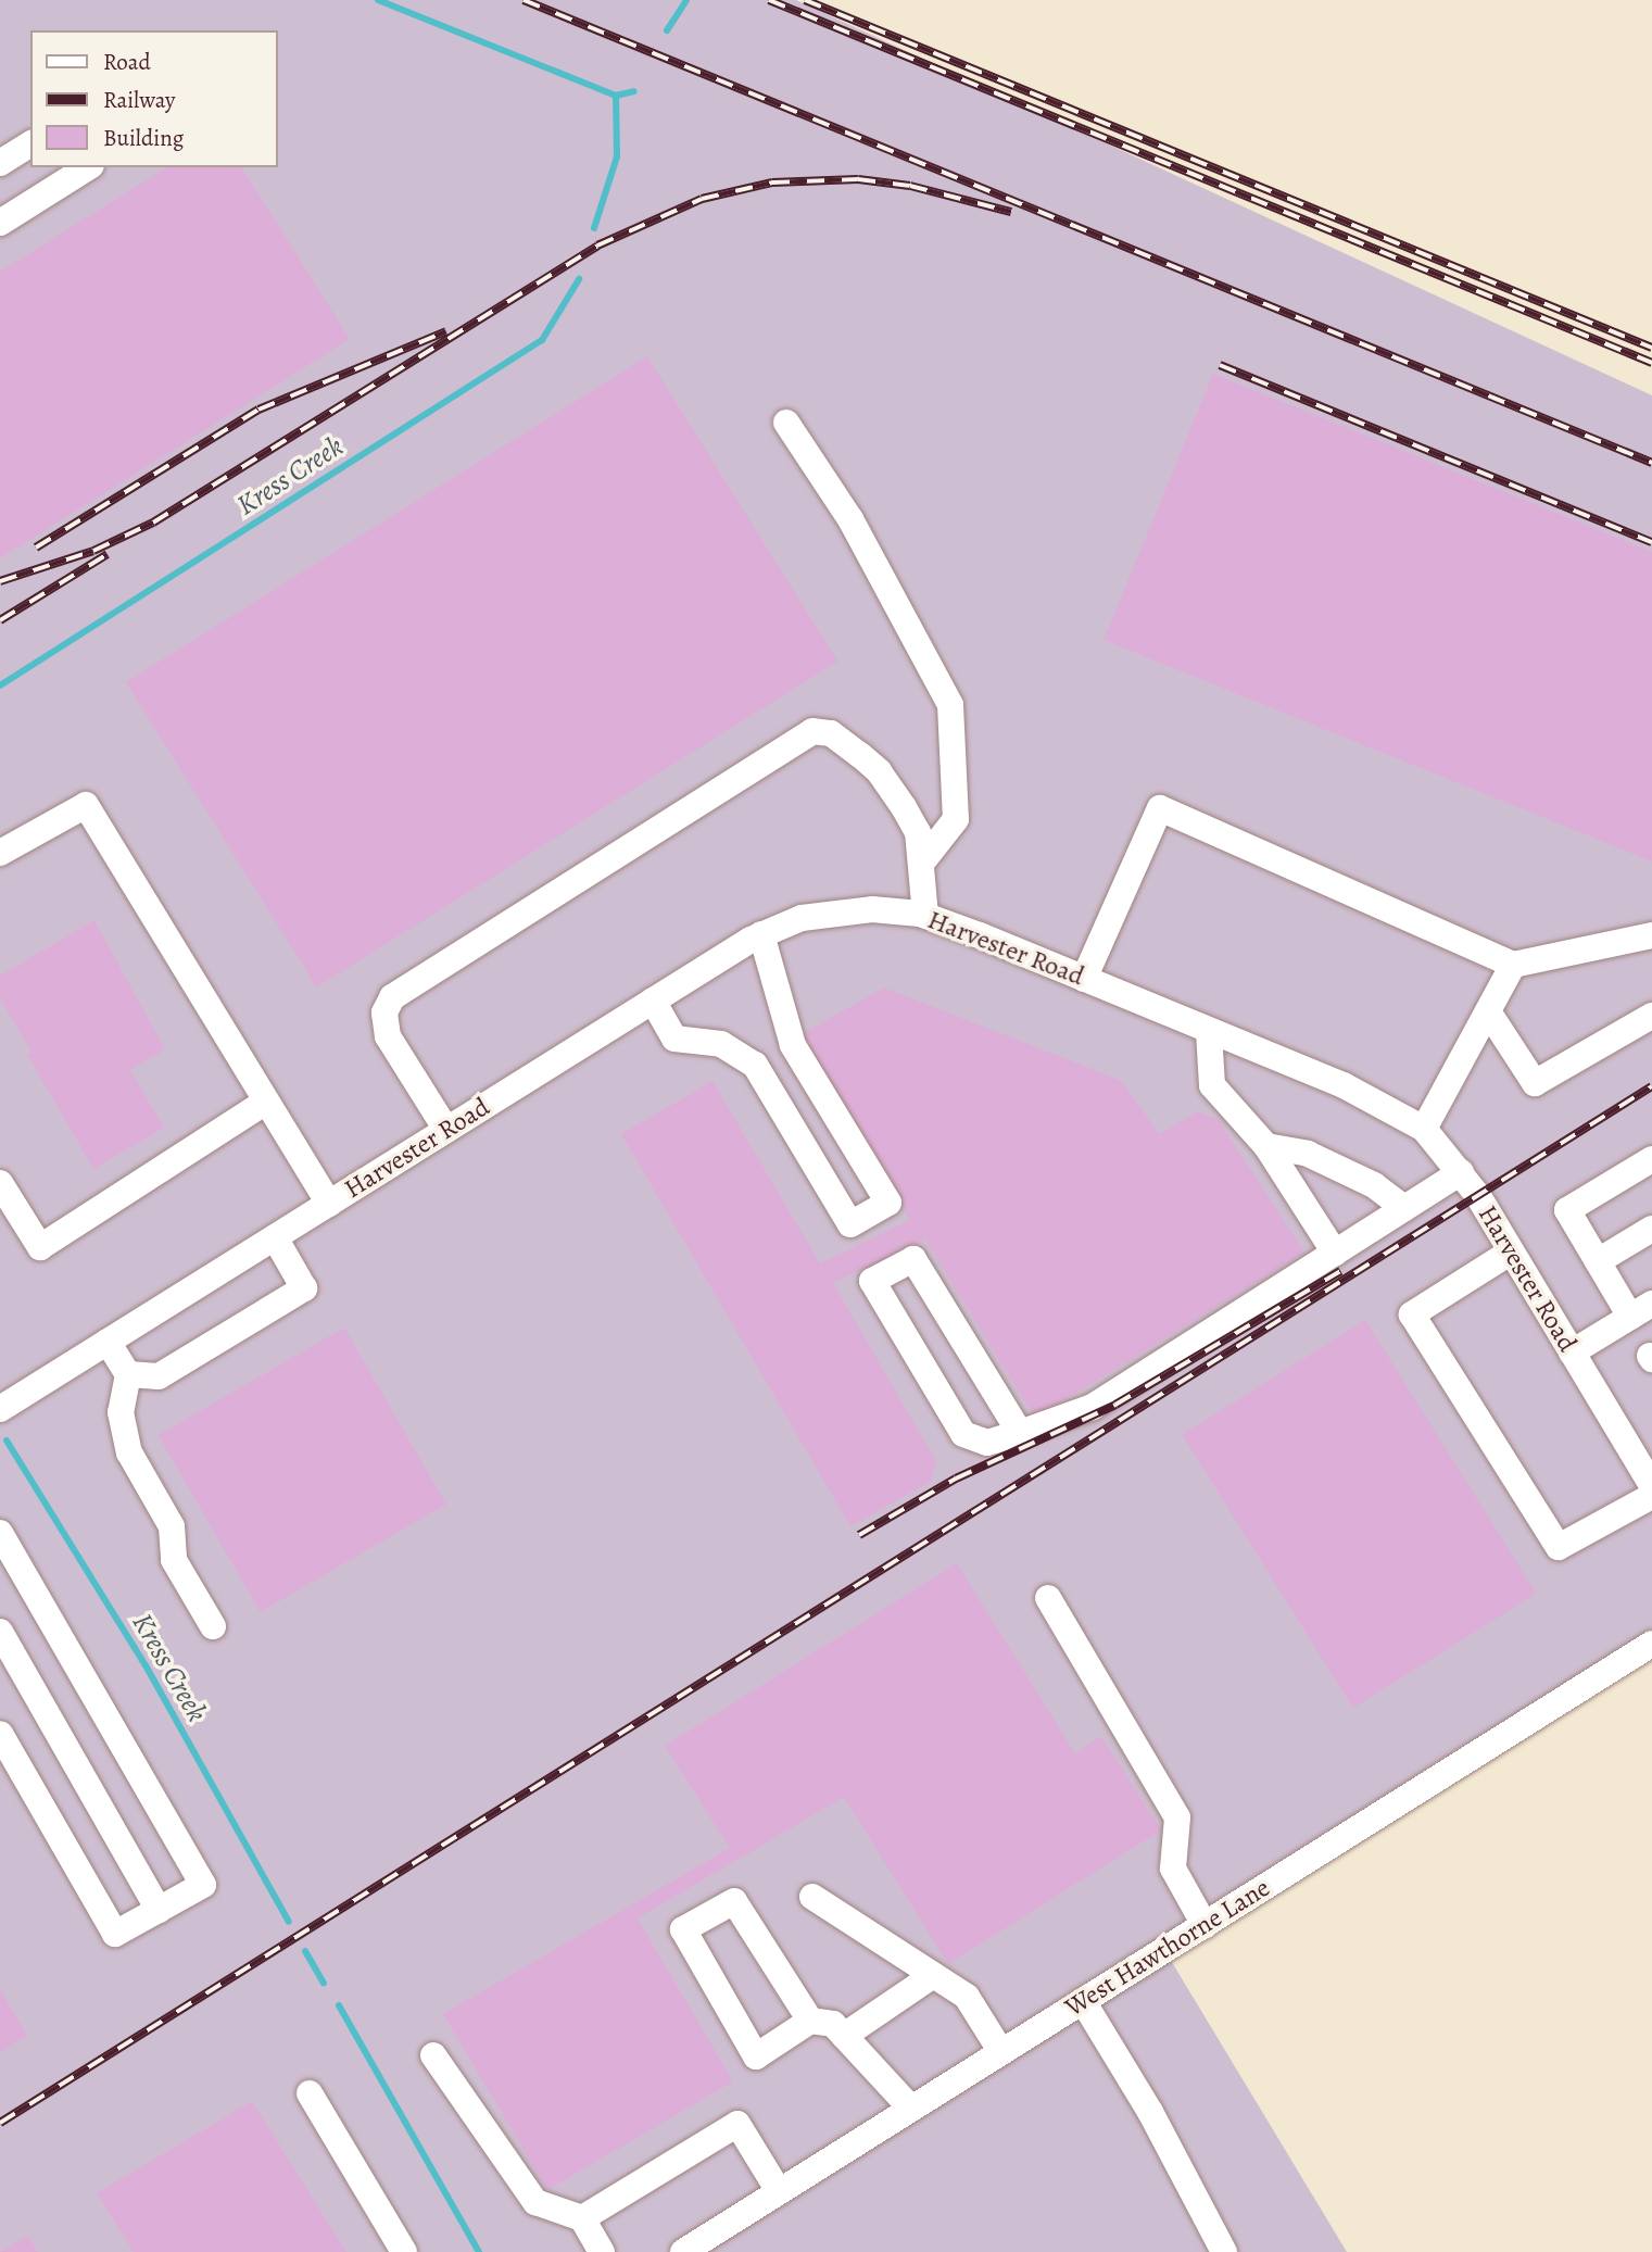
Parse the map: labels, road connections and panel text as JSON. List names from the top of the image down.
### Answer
{
  "streets": {
    "street": ["Harvester Road", "West Hawthorne Lane"]
  },
  "water": ["Kress Creek"],
  "legend": ["Road", "Railway", "Building"]
}
